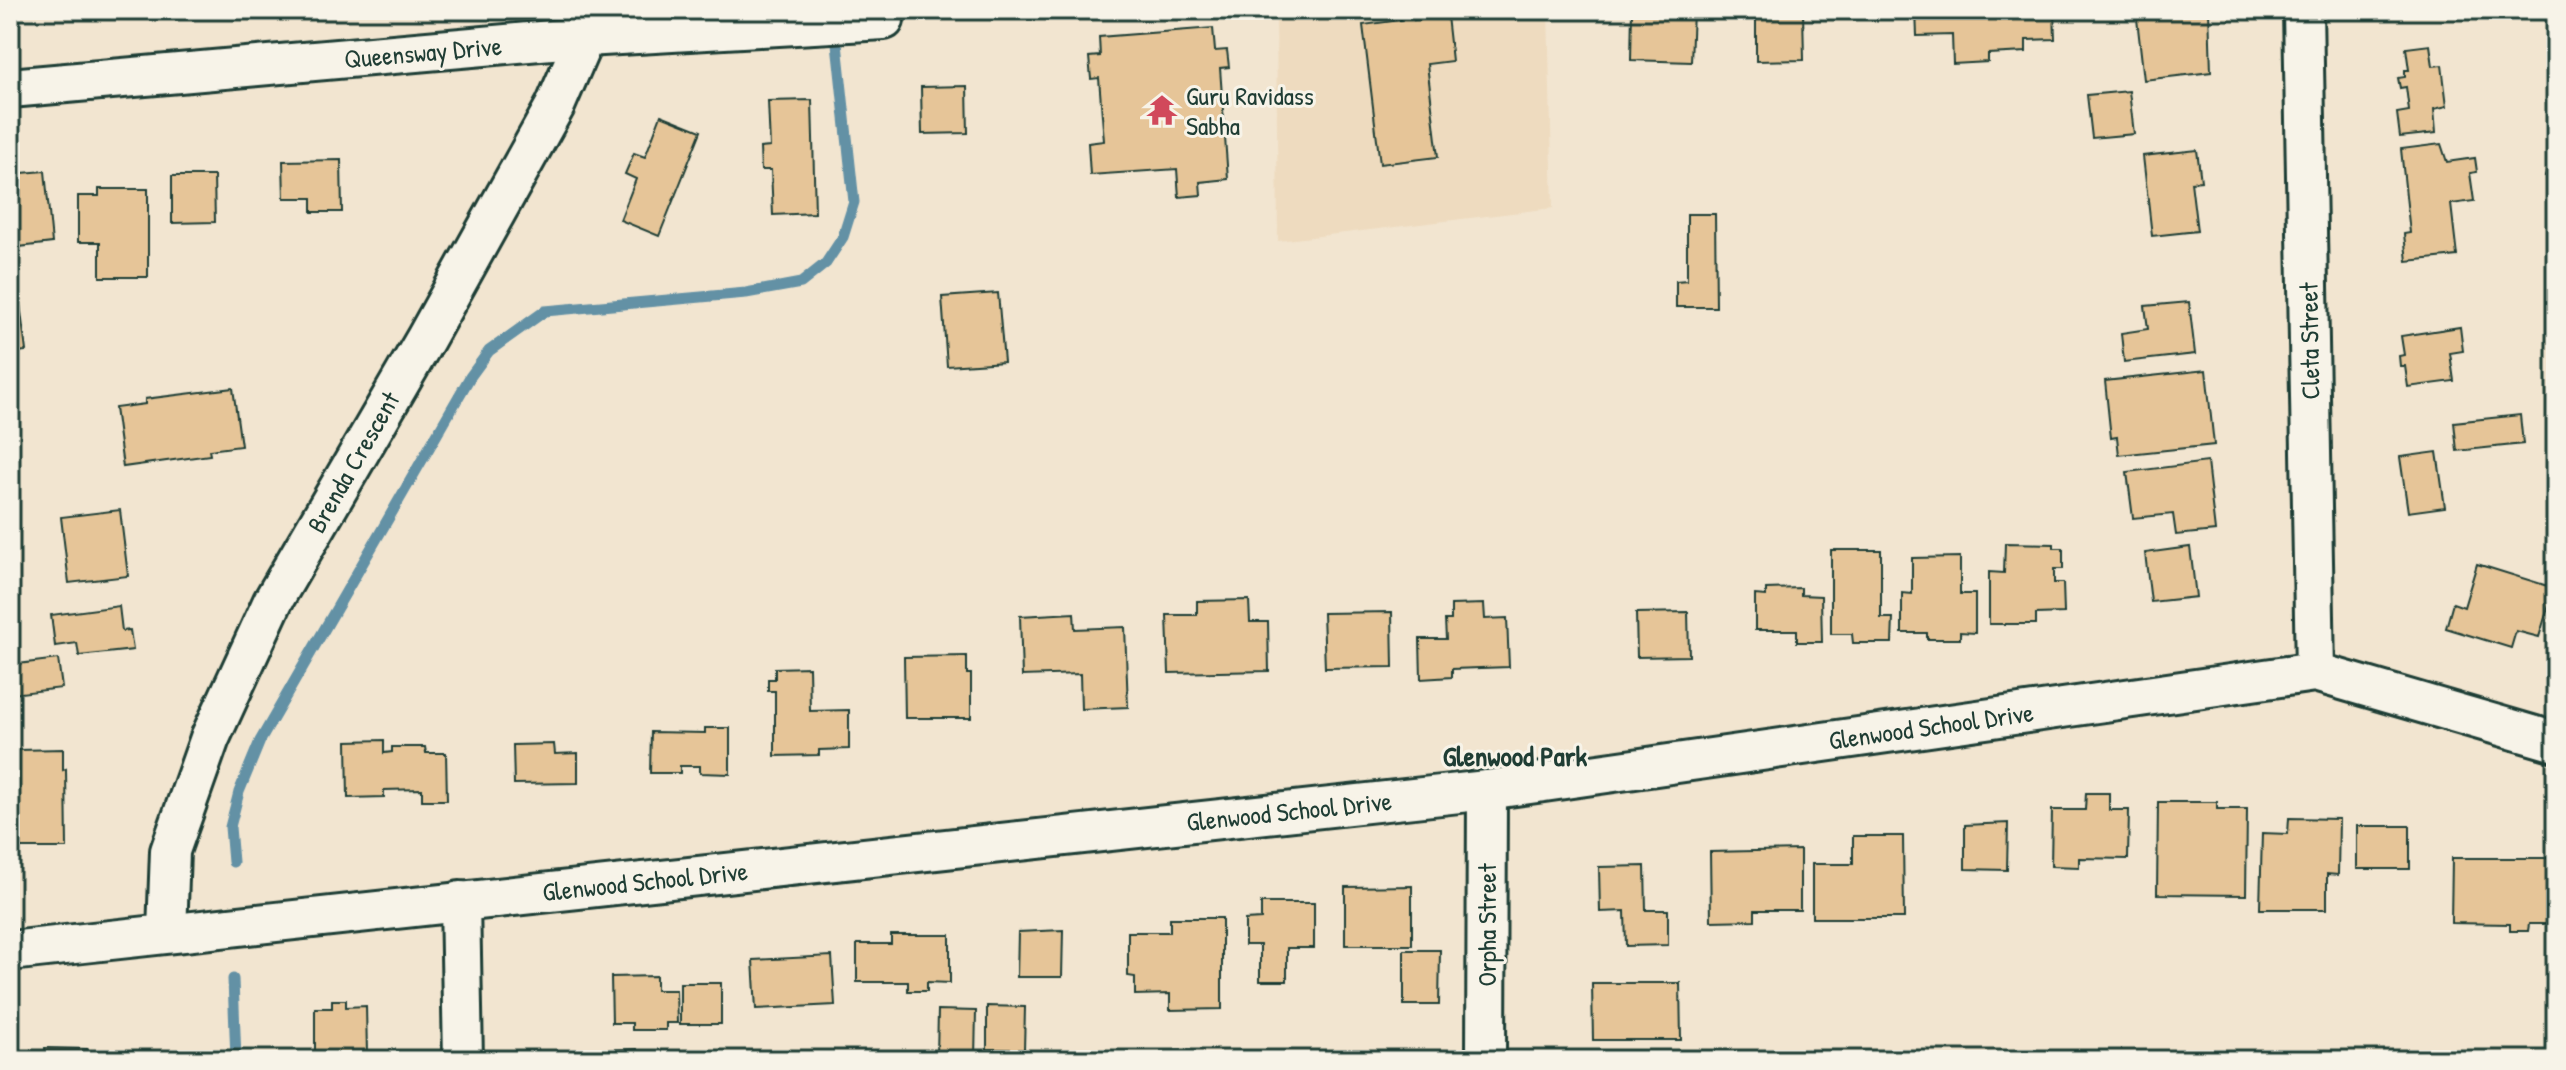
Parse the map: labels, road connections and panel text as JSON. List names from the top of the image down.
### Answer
{
  "streets": {
    "street": [
      "Queensway Drive",
      "Cleta Street",
      "Brenda Crescent",
      "Glenwood School Drive",
      "Orpha Street"
    ]
  },
  "crossings": [
    ["Queensway Drive", "Brenda Crescent"],
    ["Cleta Street", "Glenwood School Drive"],
    ["Brenda Crescent", "Glenwood School Drive"],
    ["Glenwood School Drive", "Orpha Street"]
  ],
  "districts": ["Glenwood Park"],
  "places": {
    "temple": ["Guru Ravidass Sabha"]
  }
}
